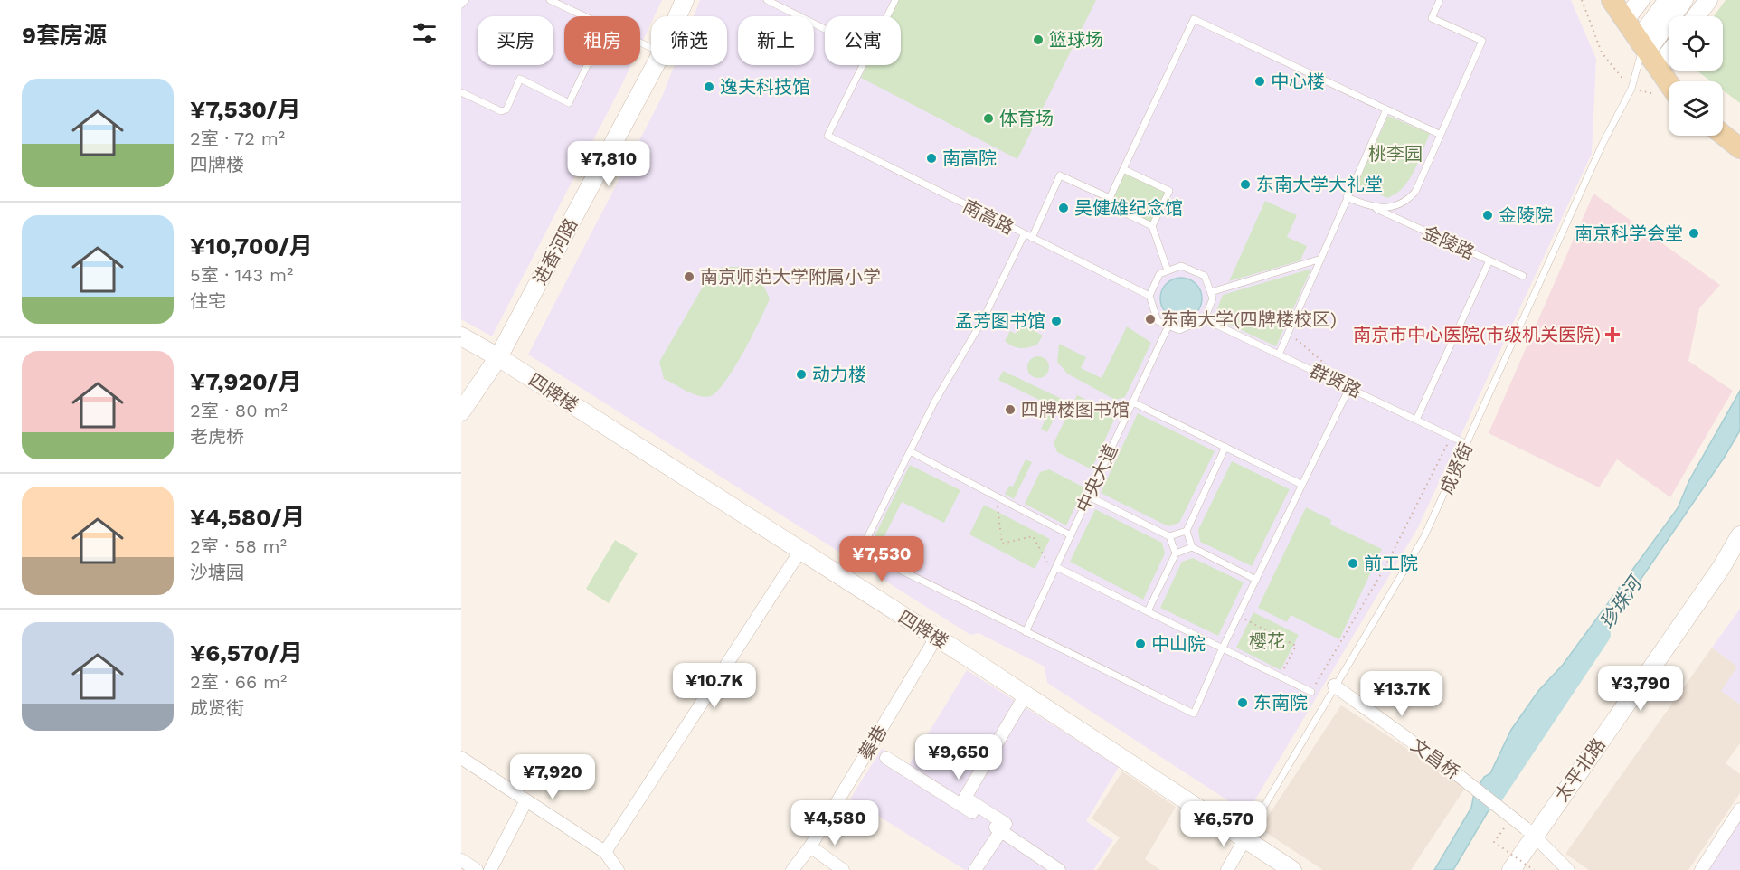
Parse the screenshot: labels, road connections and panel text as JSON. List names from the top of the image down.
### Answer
{
  "streets": {
    "street": [
      "进香河路",
      "四牌楼",
      "成贤街",
      "蓁巷",
      "文昌桥",
      "太平北路"
    ],
    "lane": [
      "南高路",
      "金陵路",
      "群贤路",
      "中央大道"
    ]
  },
  "crossings": [
    ["南高路", "群贤路"],
    ["南高路", "中央大道"],
    ["进香河路", "四牌楼"],
    ["群贤路", "成贤街"],
    ["群贤路", "中央大道"],
    ["四牌楼", "成贤街"],
    ["四牌楼", "蓁巷"],
    ["成贤街", "文昌桥"],
    ["文昌桥", "太平北路"]
  ],
  "water": ["珍珠河"],
  "parks": ["桃李园", "樱花"],
  "places": {
    "other": [
      "篮球场",
      "中心楼",
      "逸夫科技馆",
      "体育场",
      "南高院",
      "东南大学大礼堂",
      "吴健雄纪念馆",
      "金陵院",
      "南京科学会堂",
      "南京师范大学附属小学",
      "东南大学(四牌楼校区)",
      "孟芳图书馆",
      "动力楼",
      "四牌楼图书馆",
      "前工院",
      "中山院",
      "东南院"
    ],
    "health": ["南京市中心医院(市级机关医院)"]
  },
  "page": {
    "heading": "9套房源",
    "chip": [
      "买房",
      "租房",
      "筛选",
      "新上",
      "公寓"
    ],
    "list": [
      {
        "name": "¥7,530/月",
        "note": "2室 · 72 m² · 四牌楼"
      },
      {
        "name": "¥10,700/月",
        "note": "5室 · 143 m² · 住宅"
      },
      {
        "name": "¥7,920/月",
        "note": "2室 · 80 m² · 老虎桥"
      },
      {
        "name": "¥4,580/月",
        "note": "2室 · 58 m² · 沙塘园"
      },
      {
        "name": "¥6,570/月",
        "note": "2室 · 66 m² · 成贤街"
      }
    ],
    "price": [
      "¥7,810",
      "¥7,530",
      "¥10.7K",
      "¥3,790",
      "¥13.7K",
      "¥9,650",
      "¥7,920",
      "¥4,580",
      "¥6,570"
    ]
  }
}
